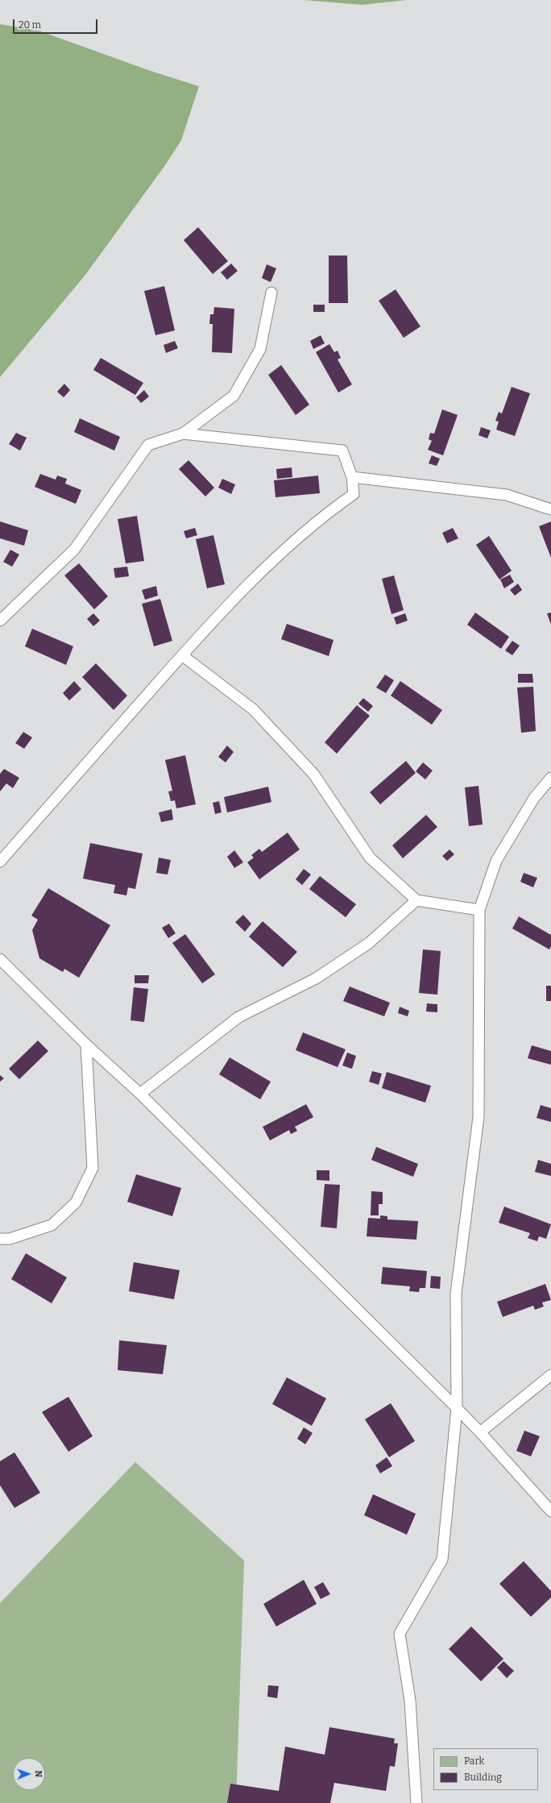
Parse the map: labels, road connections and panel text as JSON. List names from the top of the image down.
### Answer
{
  "legend": ["Park", "Building"],
  "scale_bar": "20 m",
  "north": "right"
}
